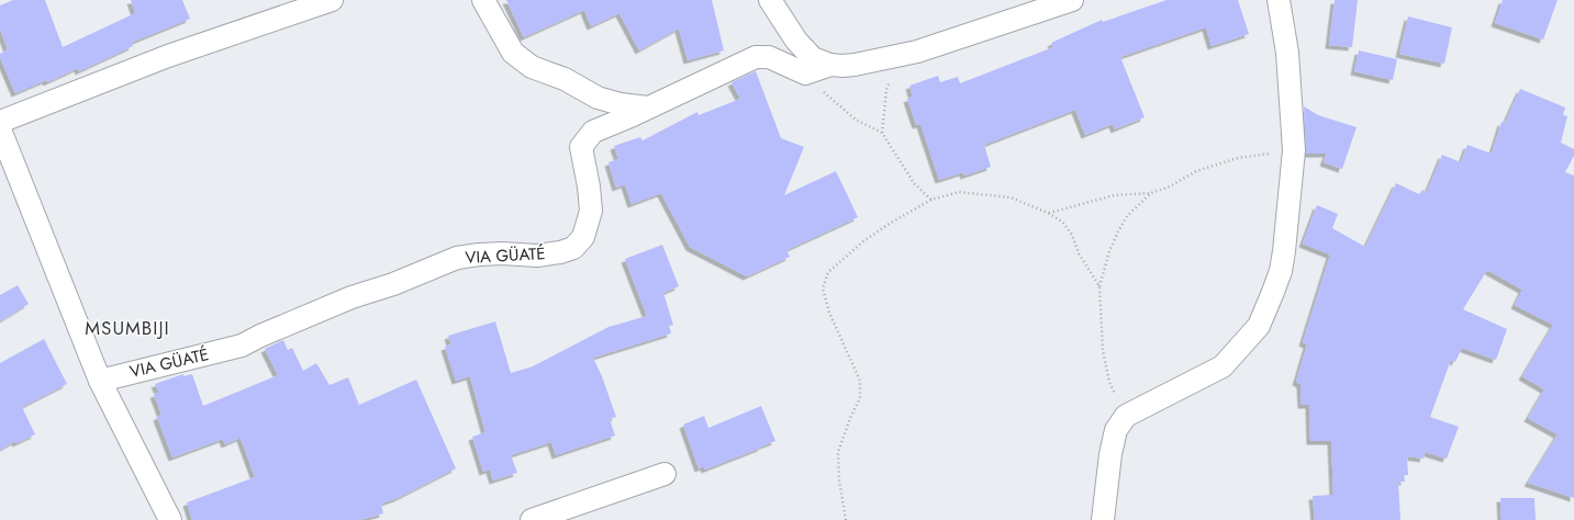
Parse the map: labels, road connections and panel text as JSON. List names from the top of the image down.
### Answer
{
  "streets": {
    "street": ["VIA GÜATÉ"]
  },
  "districts": ["MSUMBIJI"]
}
